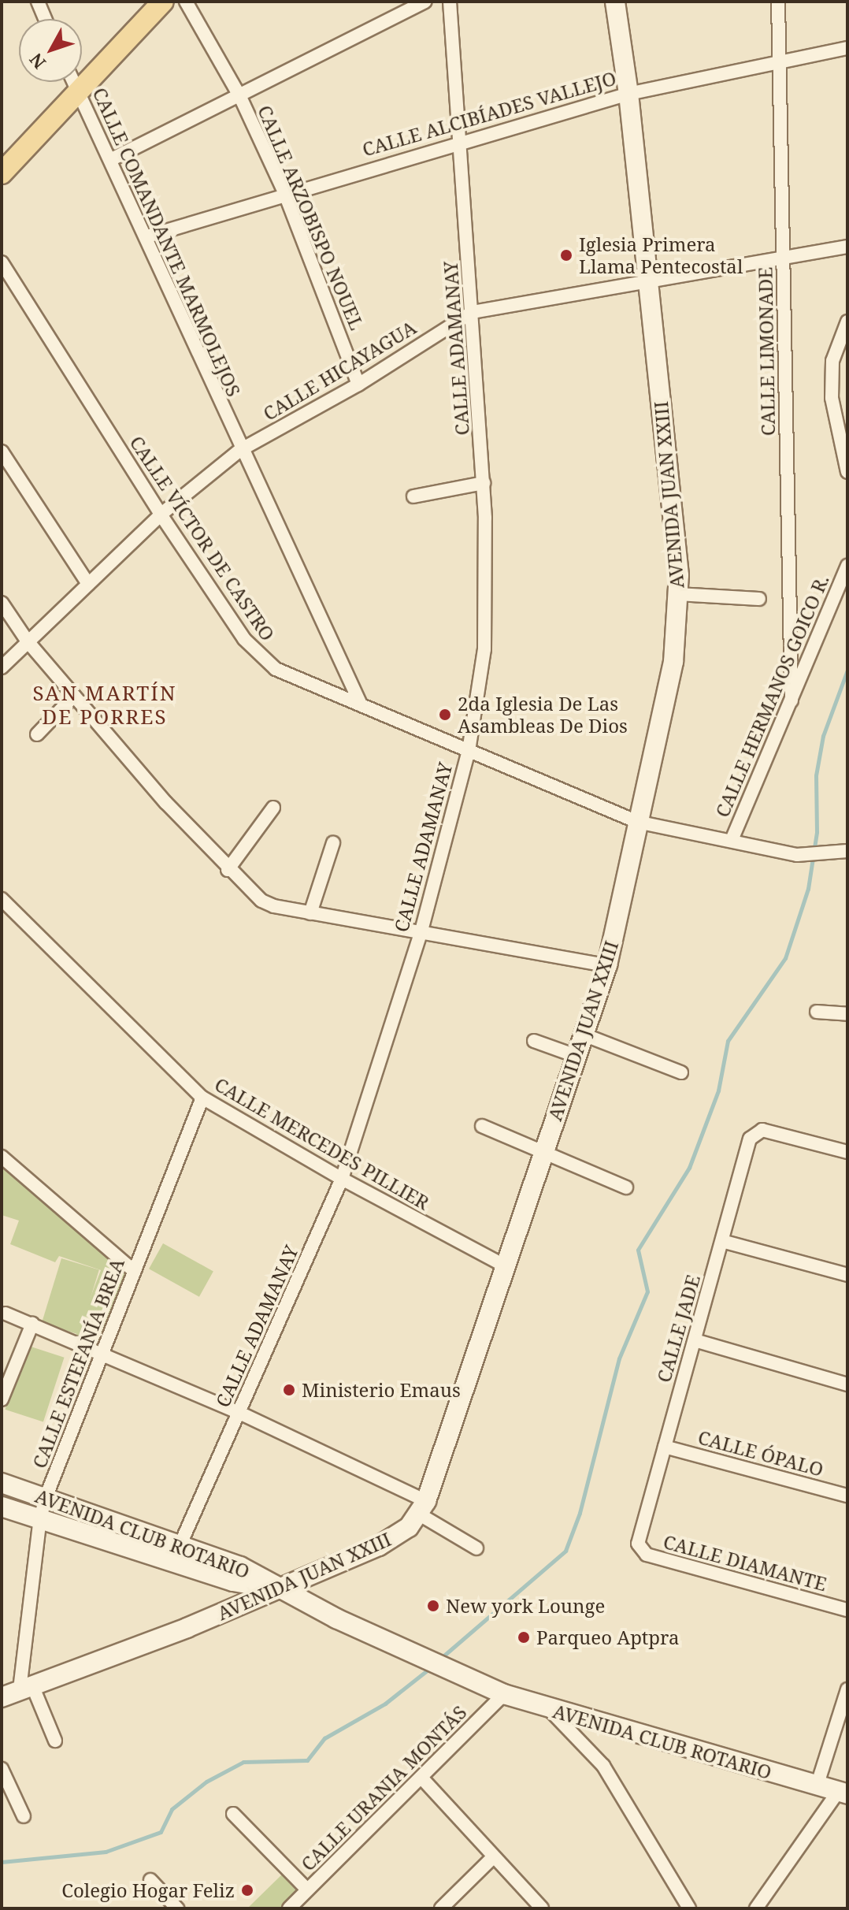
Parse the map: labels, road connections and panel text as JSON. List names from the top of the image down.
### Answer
{
  "streets": {
    "main road": ["AVENIDA JUAN XXIII", "AVENIDA CLUB ROTARIO"],
    "street": [
      "CALLE ALCIBÍADES VALLEJO",
      "CALLE ARZOBISPO NOUEL",
      "CALLE COMANDANTE MARMOLEJOS",
      "CALLE ADAMANAY",
      "CALLE LIMONADE",
      "CALLE HICAYAGUA",
      "CALLE VÍCTOR DE CASTRO",
      "CALLE HERMANOS GOICO R.",
      "CALLE MERCEDES PILLIER",
      "CALLE JADE",
      "CALLE ESTEFANÍA BREA",
      "CALLE ÓPALO",
      "CALLE DIAMANTE",
      "CALLE URANIA MONTÁS"
    ]
  },
  "crossings": [
    ["CALLE ALCIBÍADES VALLEJO", "CALLE ARZOBISPO NOUEL"],
    ["CALLE ALCIBÍADES VALLEJO", "CALLE COMANDANTE MARMOLEJOS"],
    ["CALLE ALCIBÍADES VALLEJO", "CALLE ADAMANAY"],
    ["CALLE ALCIBÍADES VALLEJO", "CALLE LIMONADE"],
    ["CALLE ALCIBÍADES VALLEJO", "AVENIDA JUAN XXIII"],
    ["CALLE ARZOBISPO NOUEL", "CALLE HICAYAGUA"],
    ["CALLE COMANDANTE MARMOLEJOS", "CALLE HICAYAGUA"],
    ["CALLE COMANDANTE MARMOLEJOS", "CALLE VÍCTOR DE CASTRO"],
    ["CALLE ADAMANAY", "CALLE HICAYAGUA"],
    ["CALLE ADAMANAY", "CALLE VÍCTOR DE CASTRO"],
    ["CALLE ADAMANAY", "CALLE MERCEDES PILLIER"],
    ["CALLE ADAMANAY", "AVENIDA CLUB ROTARIO"],
    ["CALLE LIMONADE", "CALLE HICAYAGUA"],
    ["CALLE LIMONADE", "CALLE HERMANOS GOICO R."],
    ["CALLE HICAYAGUA", "AVENIDA JUAN XXIII"],
    ["CALLE HICAYAGUA", "CALLE VÍCTOR DE CASTRO"],
    ["AVENIDA JUAN XXIII", "CALLE VÍCTOR DE CASTRO"],
    ["AVENIDA JUAN XXIII", "CALLE MERCEDES PILLIER"],
    ["AVENIDA JUAN XXIII", "CALLE ESTEFANÍA BREA"],
    ["AVENIDA JUAN XXIII", "AVENIDA CLUB ROTARIO"],
    ["CALLE VÍCTOR DE CASTRO", "CALLE HERMANOS GOICO R."],
    ["CALLE MERCEDES PILLIER", "CALLE ESTEFANÍA BREA"],
    ["CALLE JADE", "CALLE ÓPALO"],
    ["CALLE JADE", "CALLE DIAMANTE"],
    ["CALLE ESTEFANÍA BREA", "AVENIDA CLUB ROTARIO"],
    ["AVENIDA CLUB ROTARIO", "CALLE URANIA MONTÁS"]
  ],
  "districts": ["SAN MARTÍN DE PORRES"],
  "places": [
    "Iglesia Primera Llama Pentecostal",
    "2da Iglesia De Las Asambleas De Dios",
    "Ministerio Emaus",
    "New york Lounge",
    "Parqueo Aptpra",
    "Colegio Hogar Feliz"
  ],
  "north": "bottom left"
}
